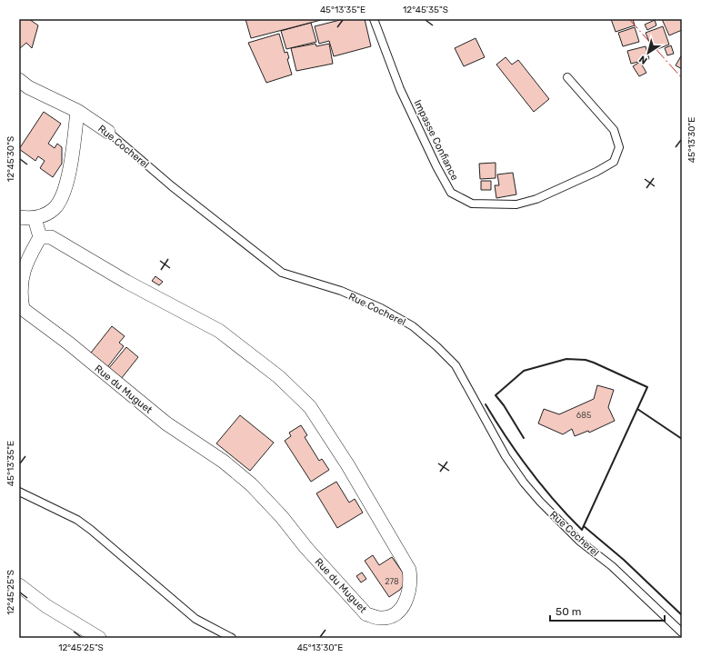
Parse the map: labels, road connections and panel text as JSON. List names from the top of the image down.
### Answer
{
  "streets": {
    "street": ["Rue Cocherel", "Rue du Muguet"],
    "lane": ["Impasse Confiance"]
  },
  "house_numbers": ["685", "278"],
  "scale_bar": "50 m",
  "north": "bottom left",
  "coordinates": [
    "45°13'35\"E",
    "12°45'35\"S",
    "45°13'30\"E",
    "12°45'30\"S",
    "12°45'25\"S"
  ]
}
